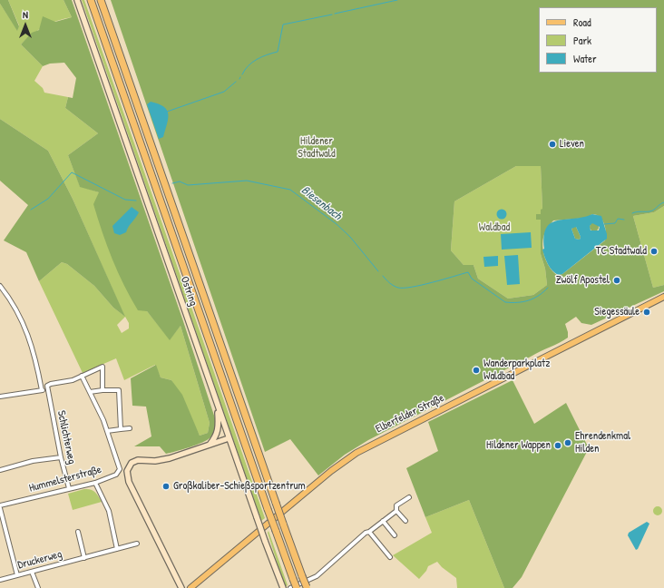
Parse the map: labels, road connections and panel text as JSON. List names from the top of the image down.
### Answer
{
  "streets": {
    "main road": ["Ostring", "Elberfelder Straße"],
    "street": ["Schlichterweg", "Hummelsterstraße", "Druckerweg"]
  },
  "crossings": [
    ["Schlichterweg", "Hummelsterstraße"]
  ],
  "water": ["Biesenbach"],
  "parks": ["Hildener Stadtwald", "Waldbad"],
  "places": [
    "Lieven",
    "TC Stadtwald",
    "Zwölf Apostel",
    "Siegessäule",
    "Wanderparkplatz Waldbad",
    "Ehrendenkmal Hilden",
    "Hildener Wappen",
    "Großkaliber-Schießsportzentrum"
  ],
  "legend": ["Road", "Park", "Water"],
  "north": "top"
}
